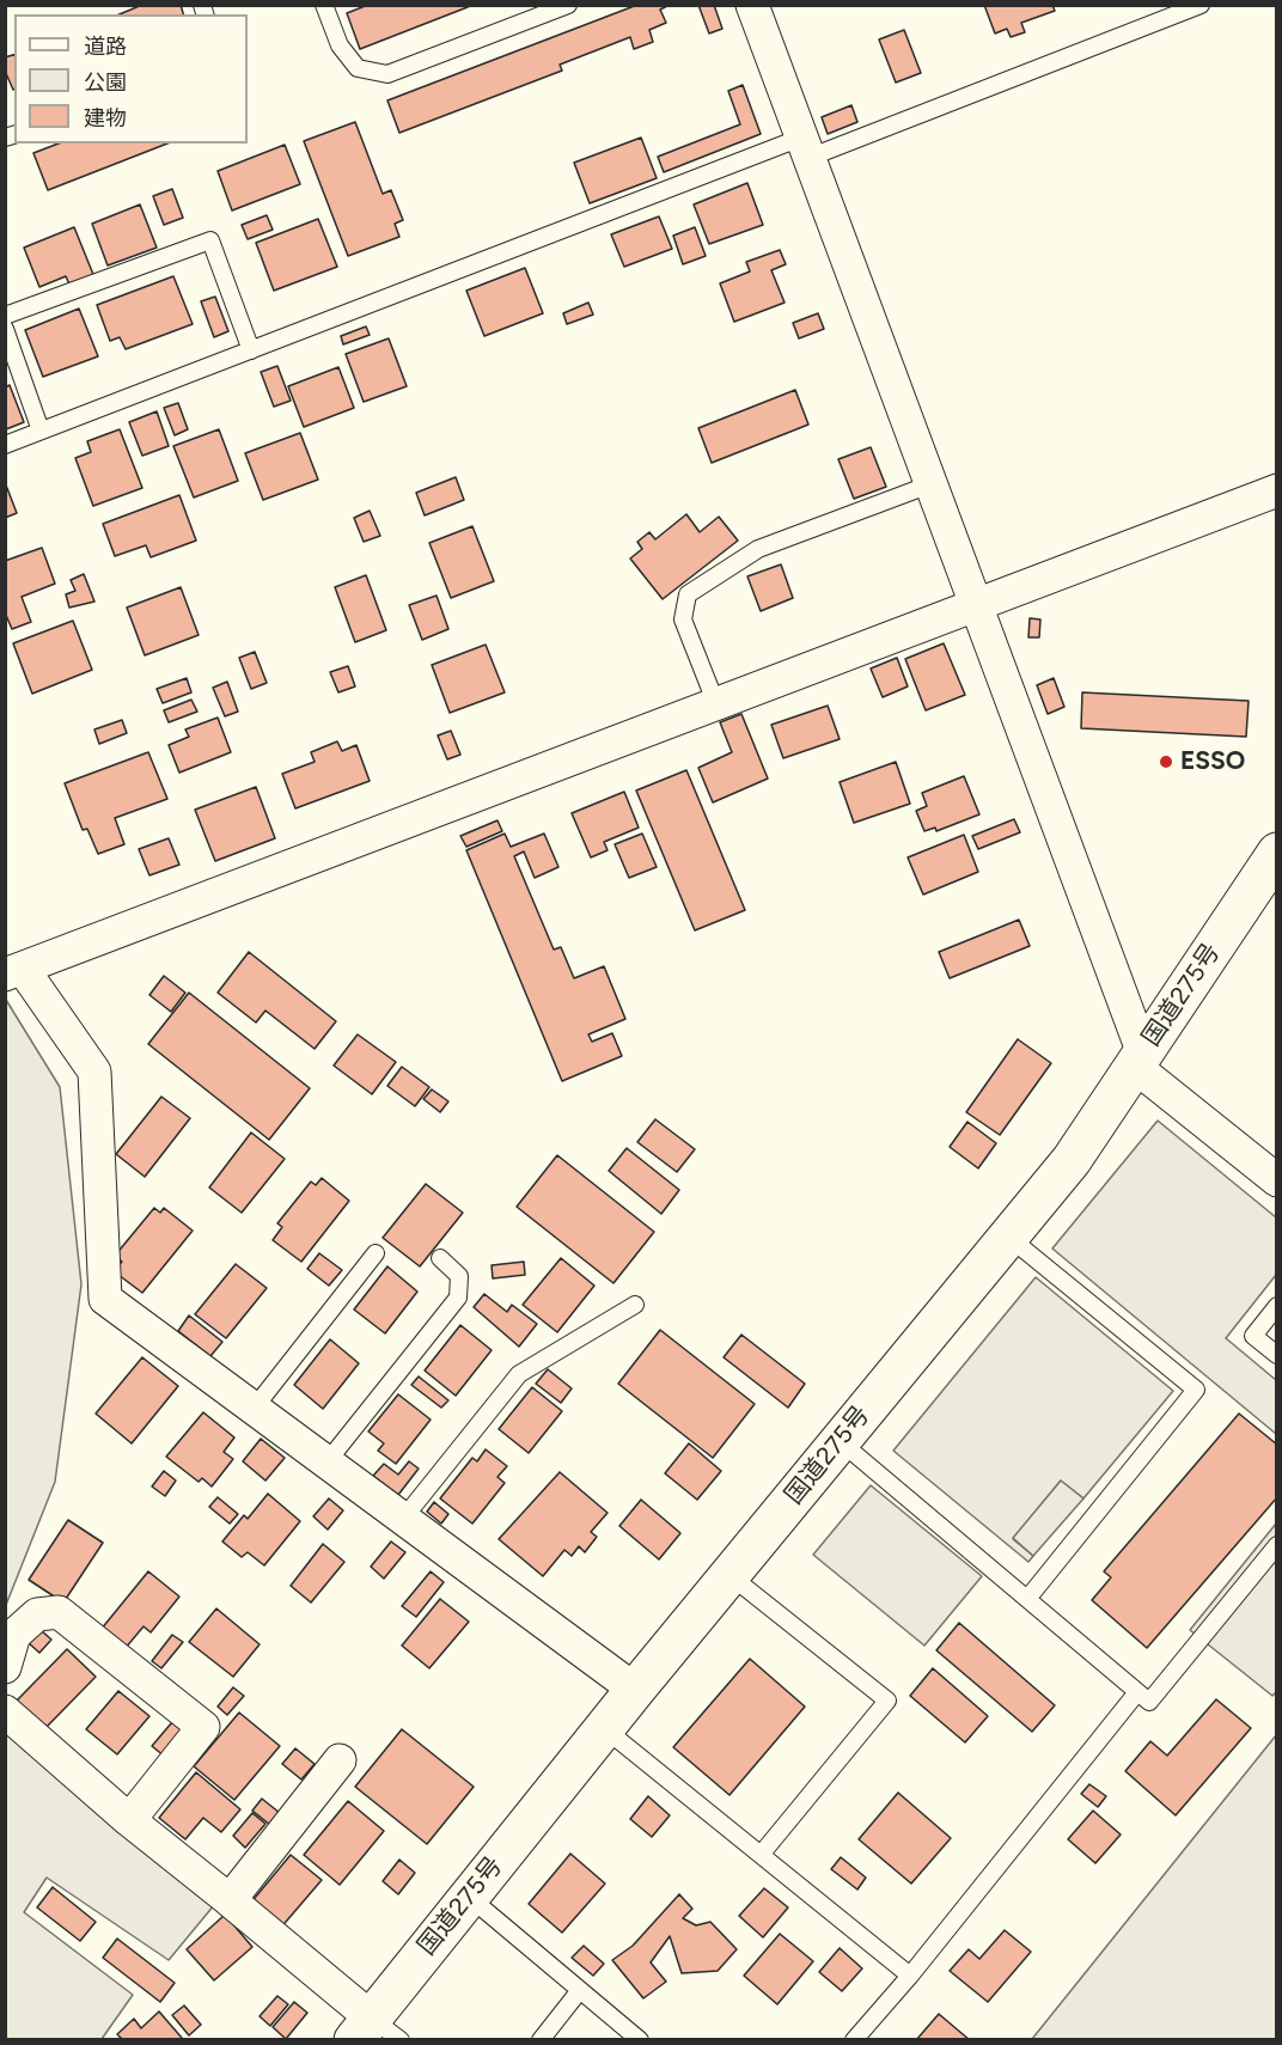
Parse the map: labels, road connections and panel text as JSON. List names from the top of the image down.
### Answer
{
  "streets": {
    "highway": ["国道275号"]
  },
  "places": ["ESSO"],
  "legend": ["道路", "公園", "建物"]
}
